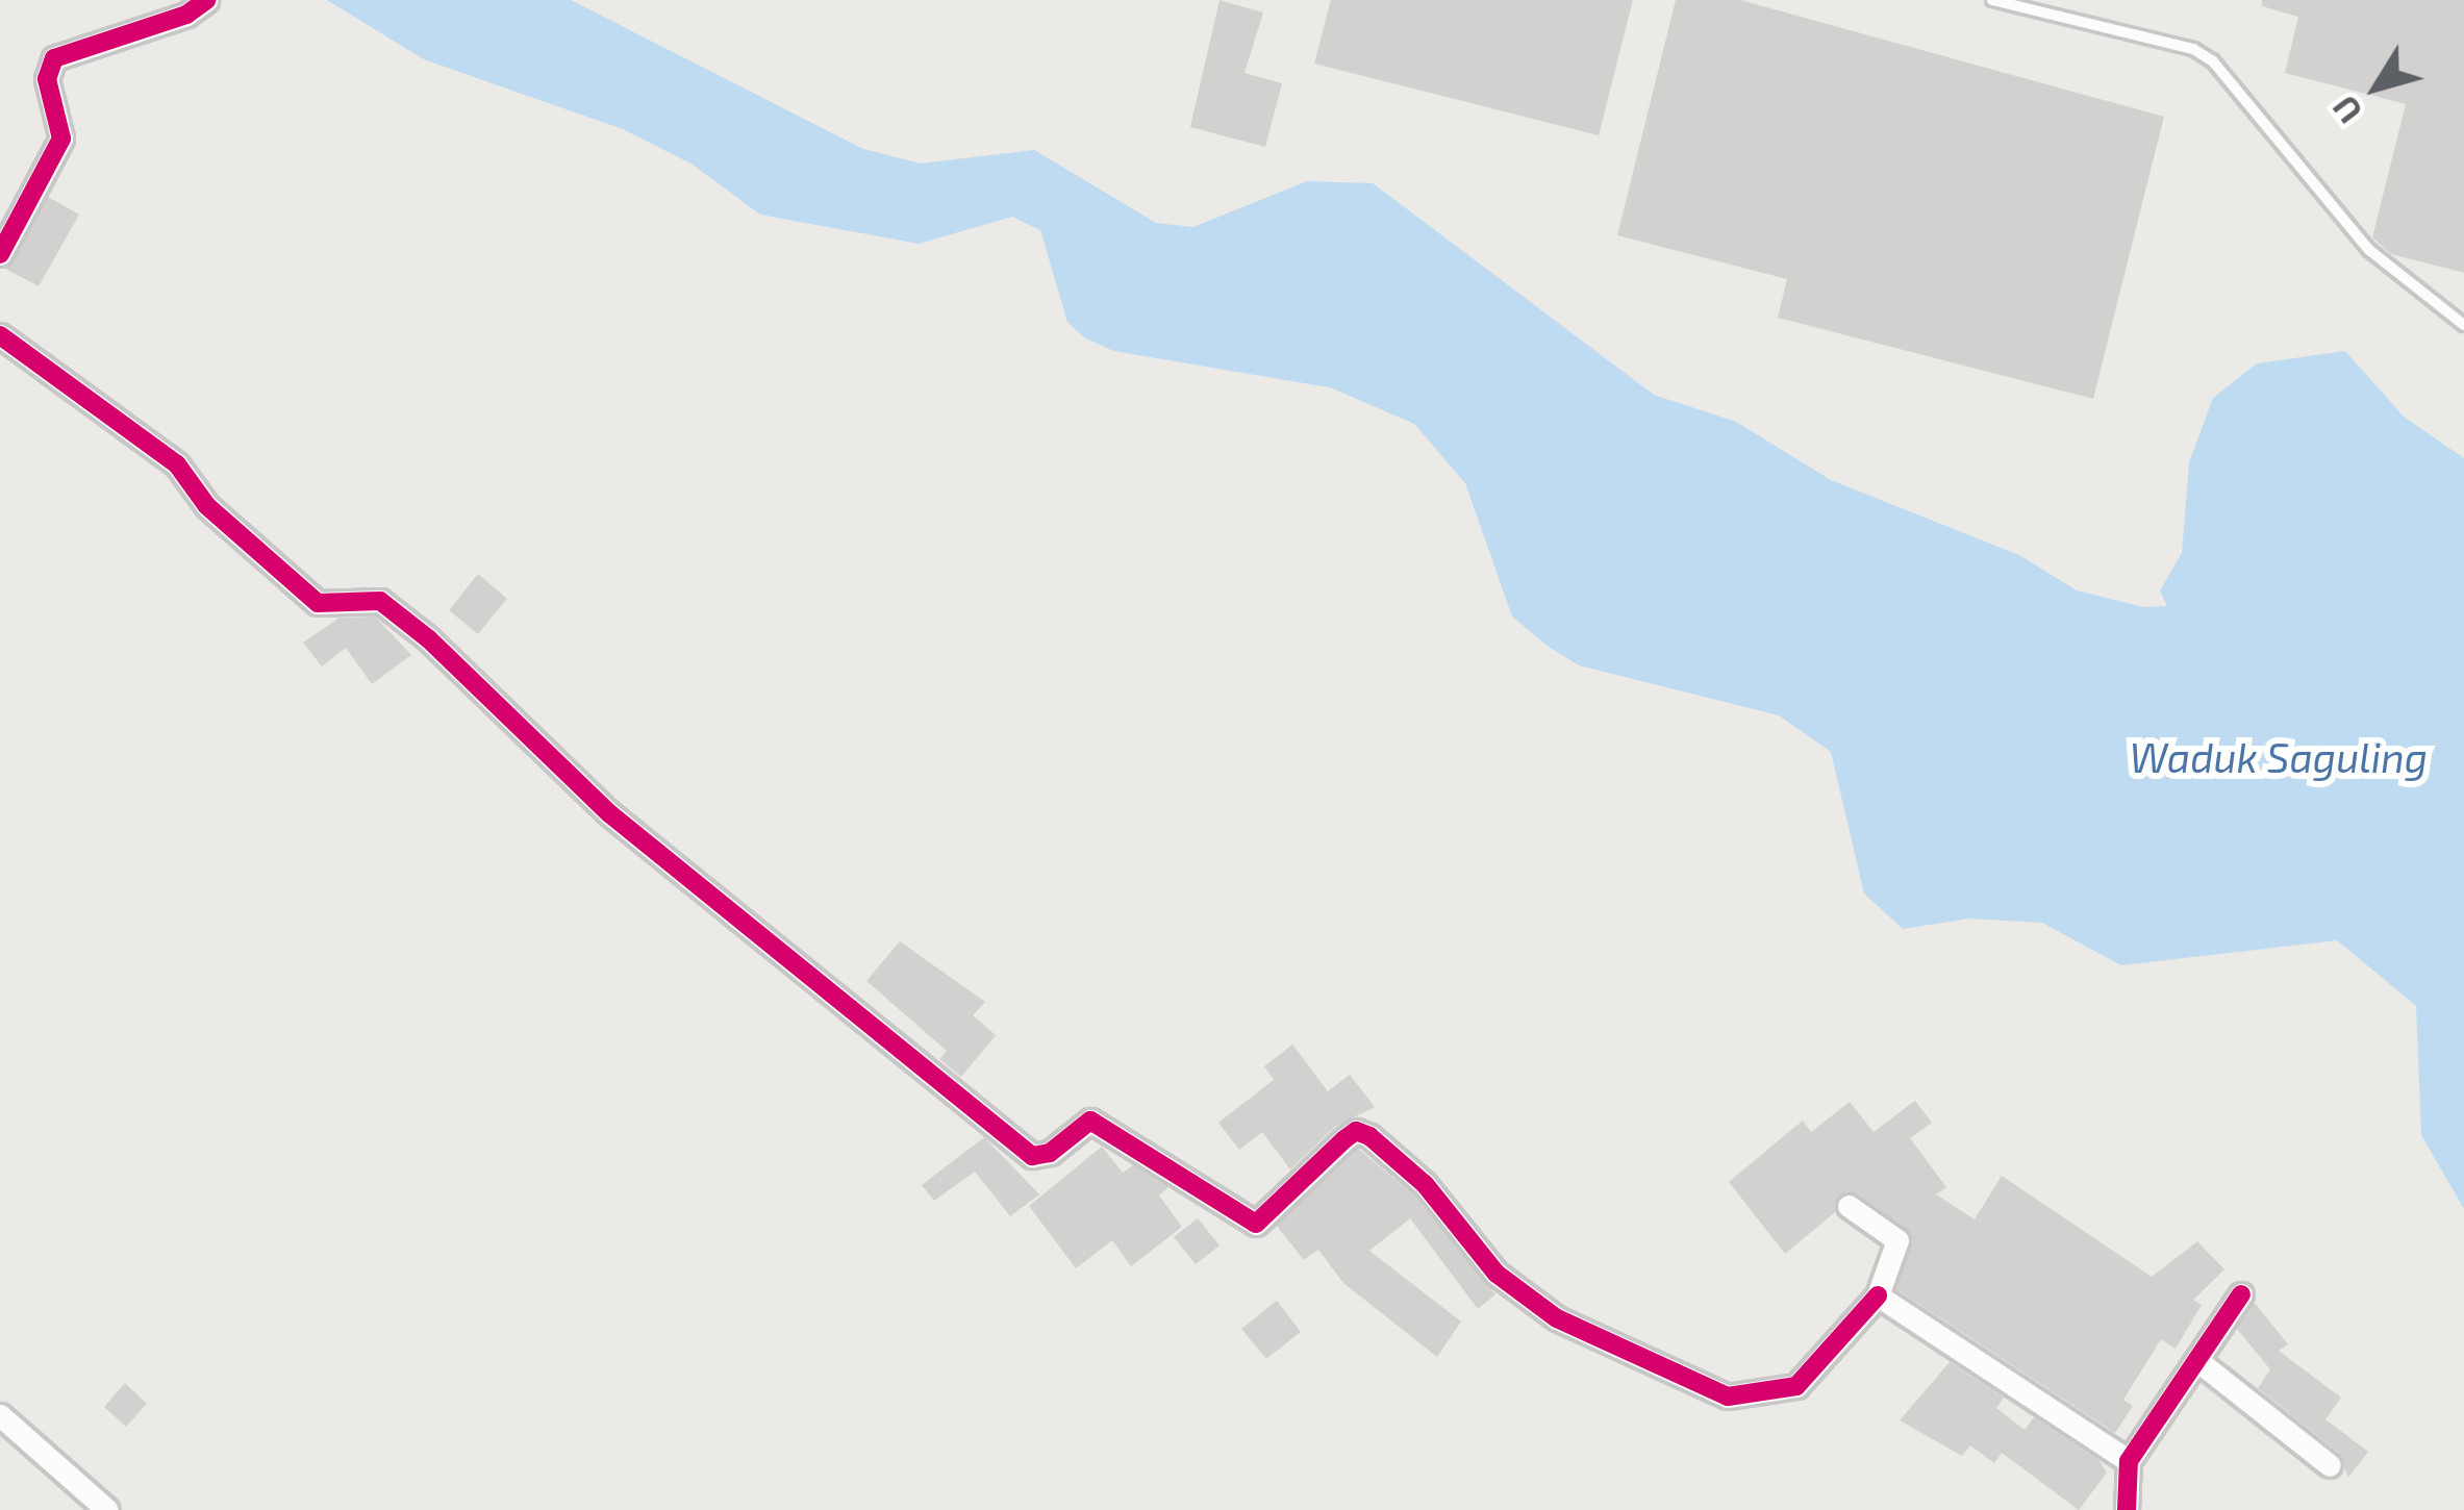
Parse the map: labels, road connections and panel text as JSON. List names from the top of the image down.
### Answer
{
  "water": ["Waduk Saguling"],
  "north": "bottom left"
}
